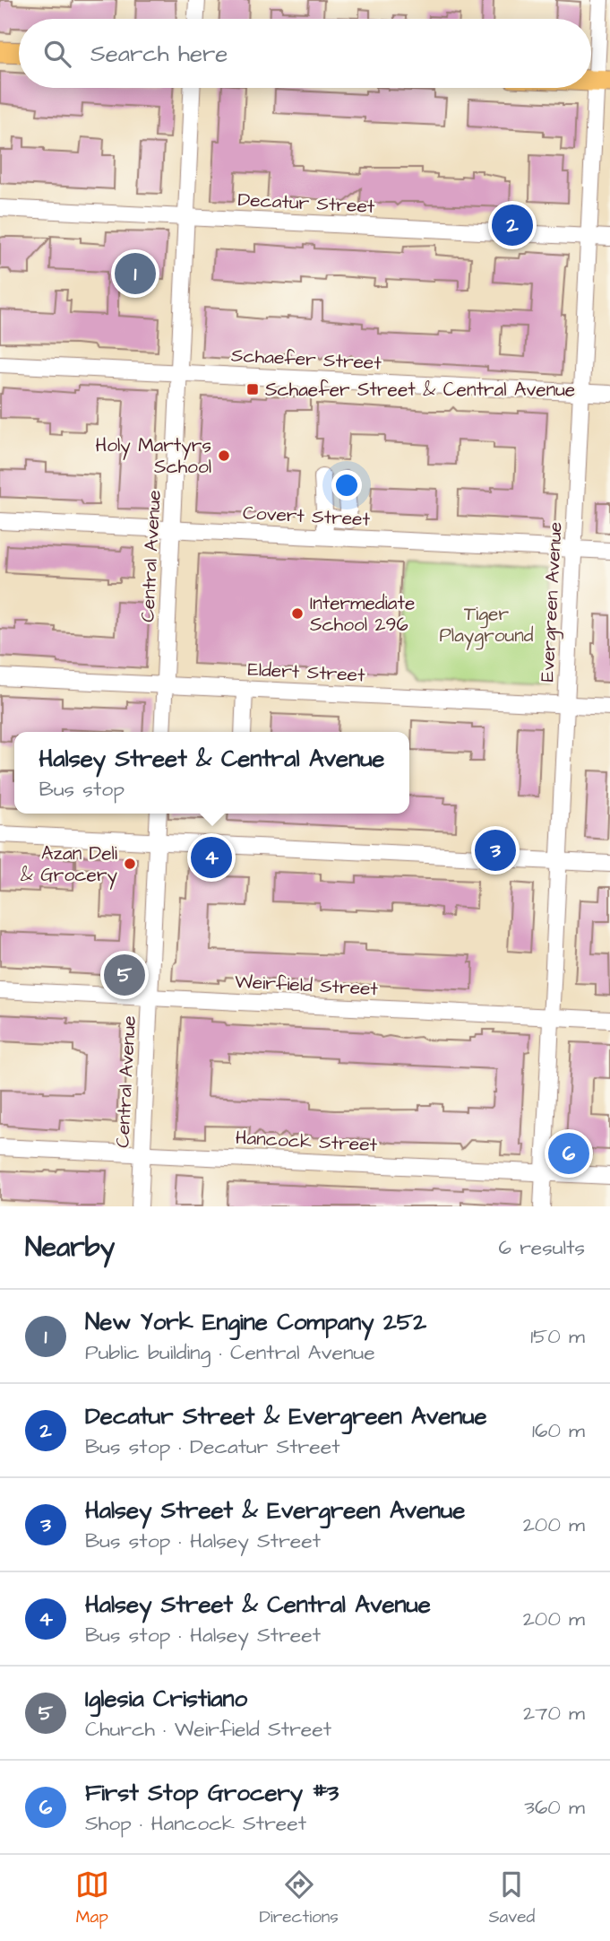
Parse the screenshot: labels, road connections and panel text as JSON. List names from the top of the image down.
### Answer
{
  "streets": {
    "street": [
      "Decatur Street",
      "Schaefer Street",
      "Covert Street",
      "Central Avenue",
      "Evergreen Avenue",
      "Eldert Street",
      "Weirfield Street",
      "Hancock Street"
    ]
  },
  "crossings": [
    ["Decatur Street", "Central Avenue"],
    ["Decatur Street", "Evergreen Avenue"],
    ["Schaefer Street", "Central Avenue"],
    ["Schaefer Street", "Evergreen Avenue"],
    ["Covert Street", "Central Avenue"],
    ["Covert Street", "Evergreen Avenue"],
    ["Central Avenue", "Eldert Street"],
    ["Central Avenue", "Weirfield Street"],
    ["Central Avenue", "Hancock Street"],
    ["Evergreen Avenue", "Eldert Street"],
    ["Evergreen Avenue", "Weirfield Street"],
    ["Evergreen Avenue", "Hancock Street"]
  ],
  "parks": ["Tiger Playground"],
  "places": {
    "transit": ["Schaefer Street & Central Avenue"],
    "other": ["Holy Martyrs School", "Intermediate School 296", "Azan Deli & Grocery"]
  },
  "page": {
    "search": "Search here",
    "pins": [
      "2",
      "1",
      "3",
      "4",
      "5",
      "6"
    ],
    "popup": ["Halsey Street & Central Avenue", "Bus stop"],
    "heading": ["Nearby", "6 results"],
    "list": [
      {
        "mark": "1",
        "name": "New York Engine Company 252",
        "note": "Public building · Central Avenue",
        "value": "150 m"
      },
      {
        "mark": "2",
        "name": "Decatur Street & Evergreen Avenue",
        "note": "Bus stop · Decatur Street",
        "value": "160 m"
      },
      {
        "mark": "3",
        "name": "Halsey Street & Evergreen Avenue",
        "note": "Bus stop · Halsey Street",
        "value": "200 m"
      },
      {
        "mark": "4",
        "name": "Halsey Street & Central Avenue",
        "note": "Bus stop · Halsey Street",
        "value": "200 m"
      },
      {
        "mark": "5",
        "name": "Iglesia Cristiano",
        "note": "Church · Weirfield Street",
        "value": "270 m"
      },
      {
        "mark": "6",
        "name": "First Stop Grocery #3",
        "note": "Shop · Hancock Street",
        "value": "360 m"
      }
    ],
    "nav": ["Map", "Directions", "Saved"]
  }
}
